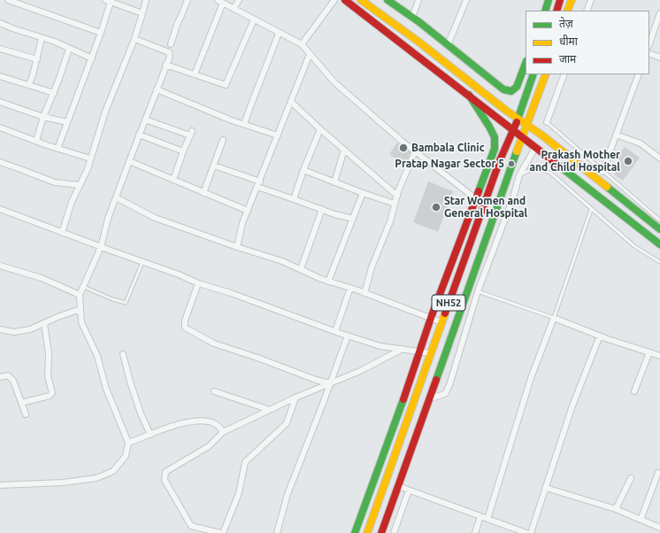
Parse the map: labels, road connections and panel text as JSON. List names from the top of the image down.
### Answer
{
  "streets": {
    "main road": ["NH52"]
  },
  "places": [
    "Bambala Clinic",
    "Prakash Mother and Child Hospital",
    "Pratap Nagar Sector 5",
    "Star Women and General Hospital"
  ],
  "legend": ["तेज़", "धीमा", "जाम"]
}
